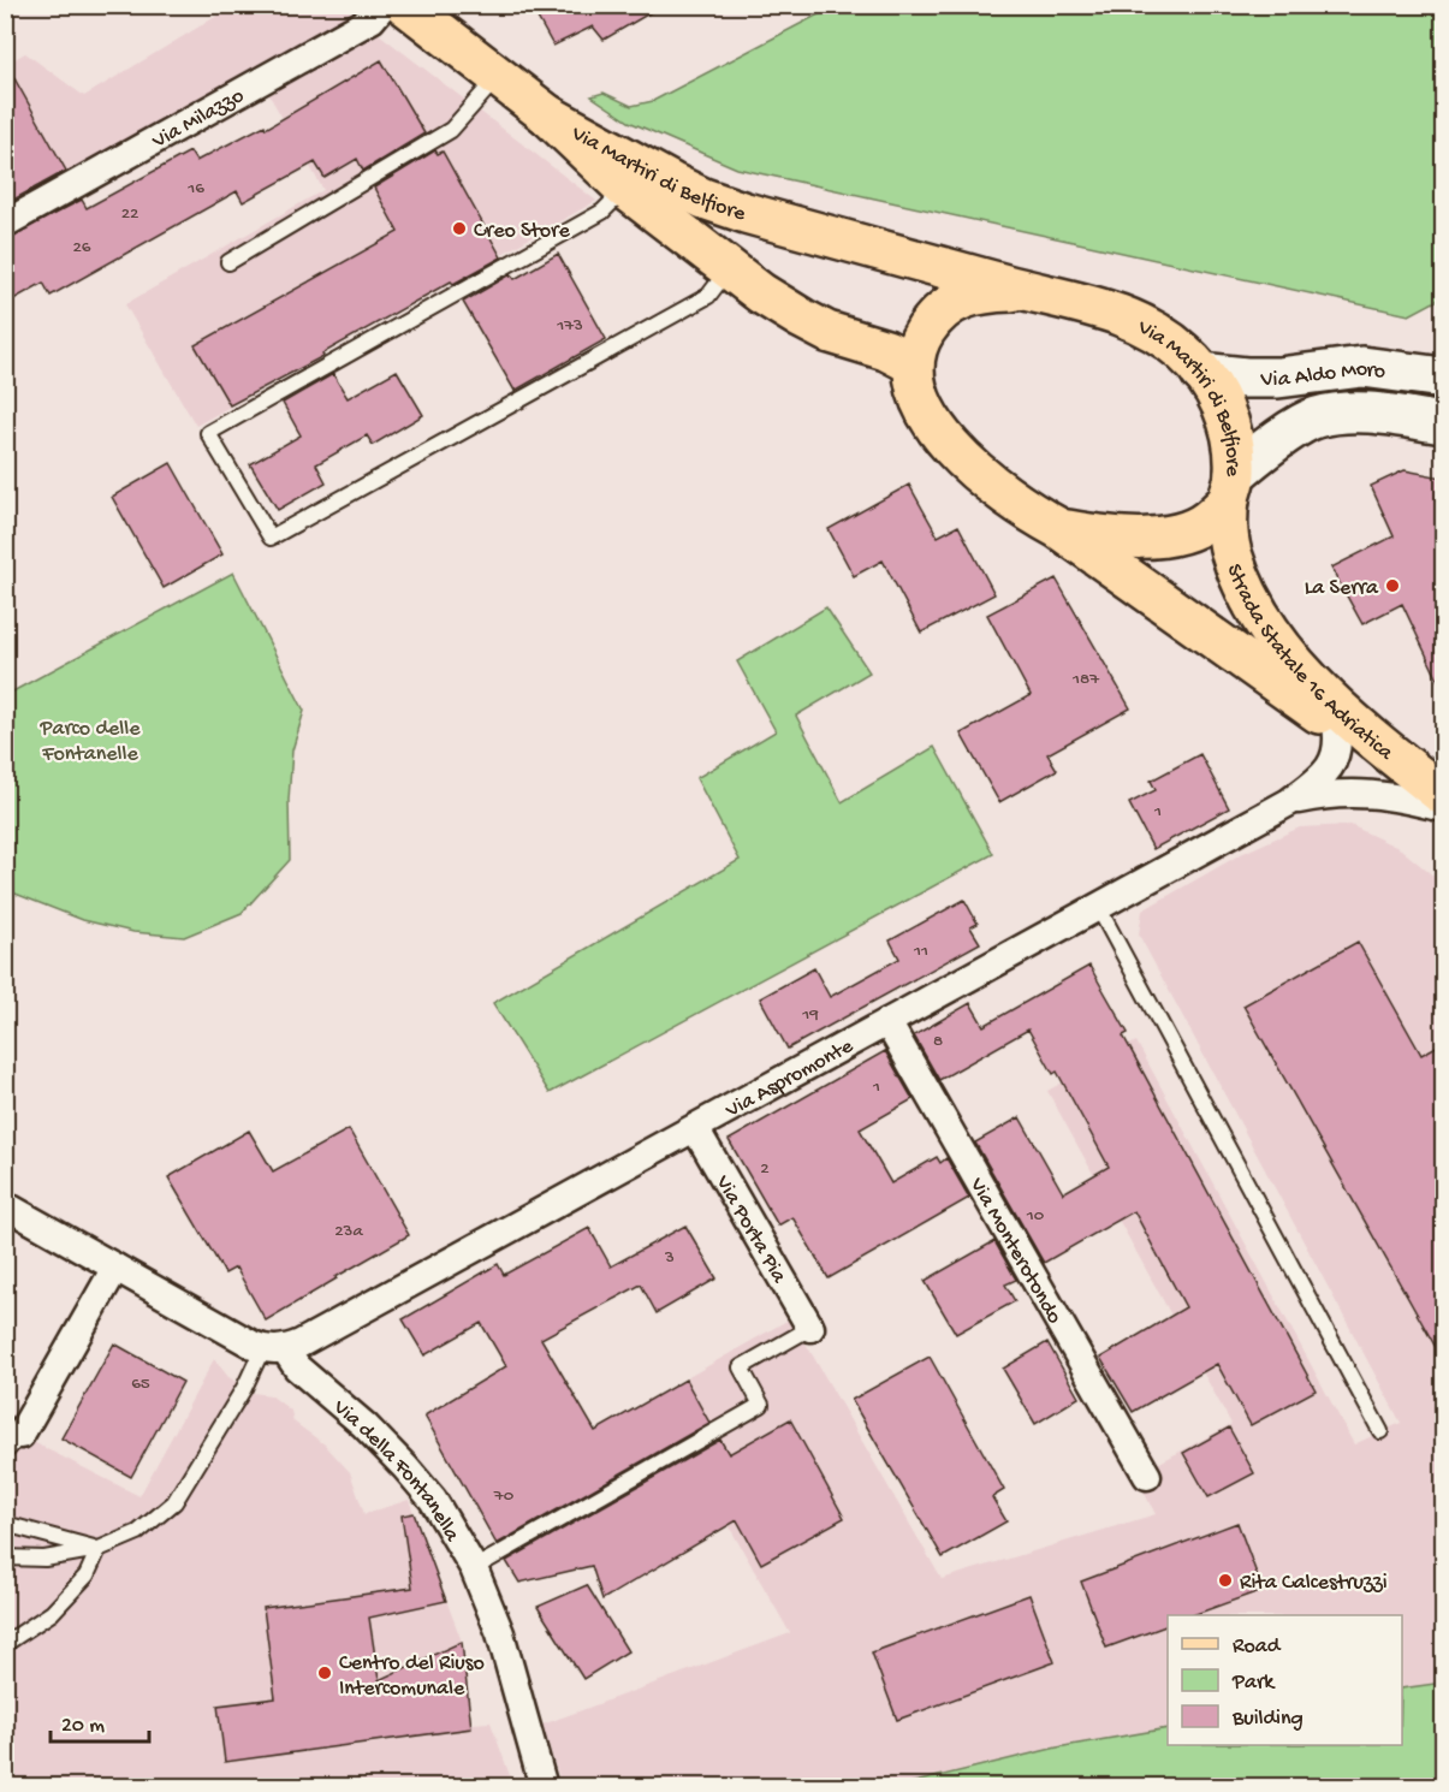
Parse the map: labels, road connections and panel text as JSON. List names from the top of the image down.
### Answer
{
  "streets": {
    "main road": ["Via Martiri di Belfiore", "Strada Statale 16 Adriatica"],
    "street": [
      "Via Milazzo",
      "Via Aldo Moro",
      "Via Aspromonte",
      "Via Porta Pia",
      "Via Monterotondo",
      "Via della Fontanella"
    ]
  },
  "crossings": [
    ["Via Martiri di Belfiore", "Via Aldo Moro"],
    ["Via Martiri di Belfiore", "Strada Statale 16 Adriatica"],
    ["Via Martiri di Belfiore", "Via Aspromonte"],
    ["Via Aldo Moro", "Strada Statale 16 Adriatica"],
    ["Strada Statale 16 Adriatica", "Via Aspromonte"],
    ["Via Aspromonte", "Via Porta Pia"],
    ["Via Aspromonte", "Via Monterotondo"],
    ["Via Aspromonte", "Via della Fontanella"]
  ],
  "parks": ["Parco delle Fontanelle"],
  "places": [
    "Creo Store",
    "La Serra",
    "Rita Calcestruzzi",
    "Centro del Riuso Intercomunale"
  ],
  "house_numbers": [
    "16",
    "22",
    "26",
    "173",
    "187",
    "1",
    "11",
    "19",
    "8",
    "1",
    "2",
    "10",
    "23a",
    "3",
    "65",
    "70"
  ],
  "legend": ["Road", "Park", "Building"],
  "scale_bar": "20 m"
}
